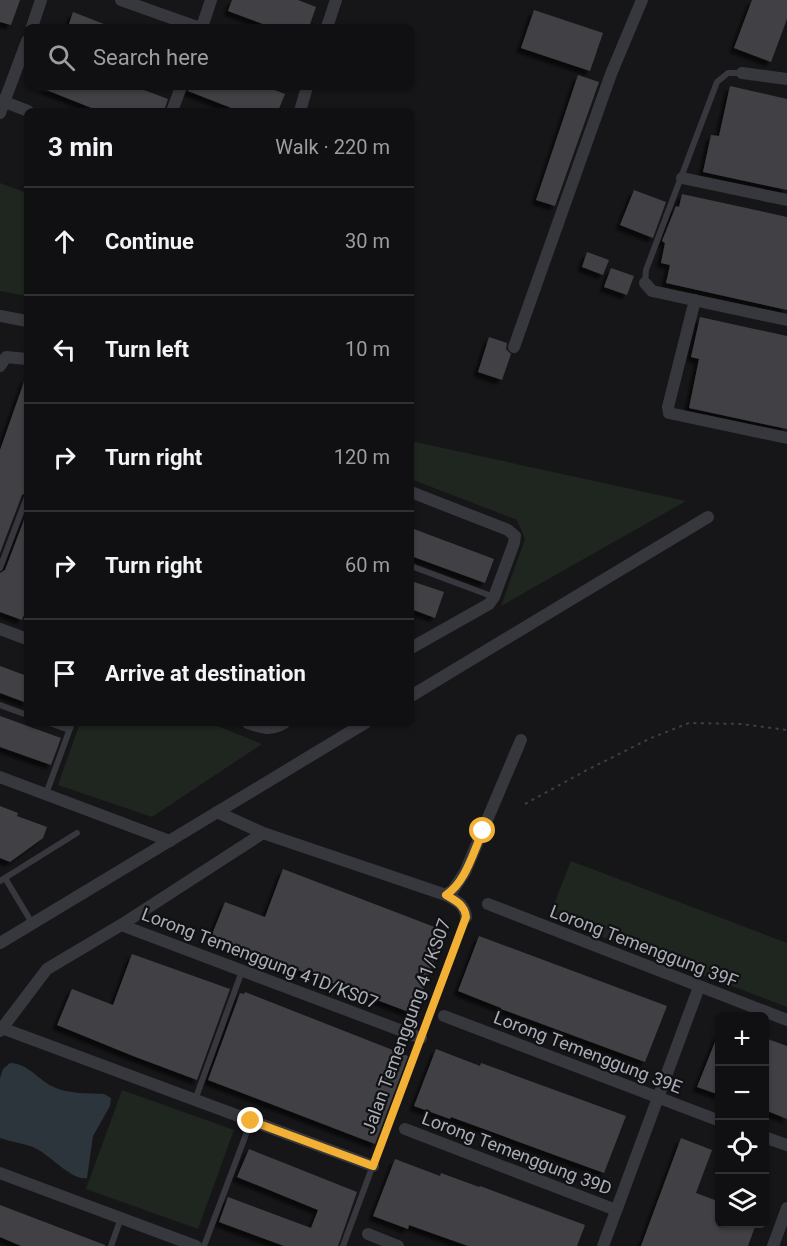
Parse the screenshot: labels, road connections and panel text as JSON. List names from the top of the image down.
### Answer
{
  "streets": {
    "street": [
      "Lorong Temenggung 39F",
      "Lorong Temenggung 41D/KS07",
      "Jalan Temenggung 41/KS07",
      "Lorong Temenggung 39E",
      "Lorong Temenggung 39D"
    ]
  },
  "crossings": [
    ["Lorong Temenggung 41D/KS07", "Jalan Temenggung 41/KS07"]
  ],
  "page": {
    "search": "Search here",
    "heading": ["3 min", "Walk · 220 m"],
    "list": [
      ["Continue", "30 m"],
      ["Turn left", "10 m"],
      ["Turn right", "120 m"],
      ["Turn right", "60 m"],
      "Arrive at destination"
    ],
    "map_buttons": ["+", "−"]
  }
}
